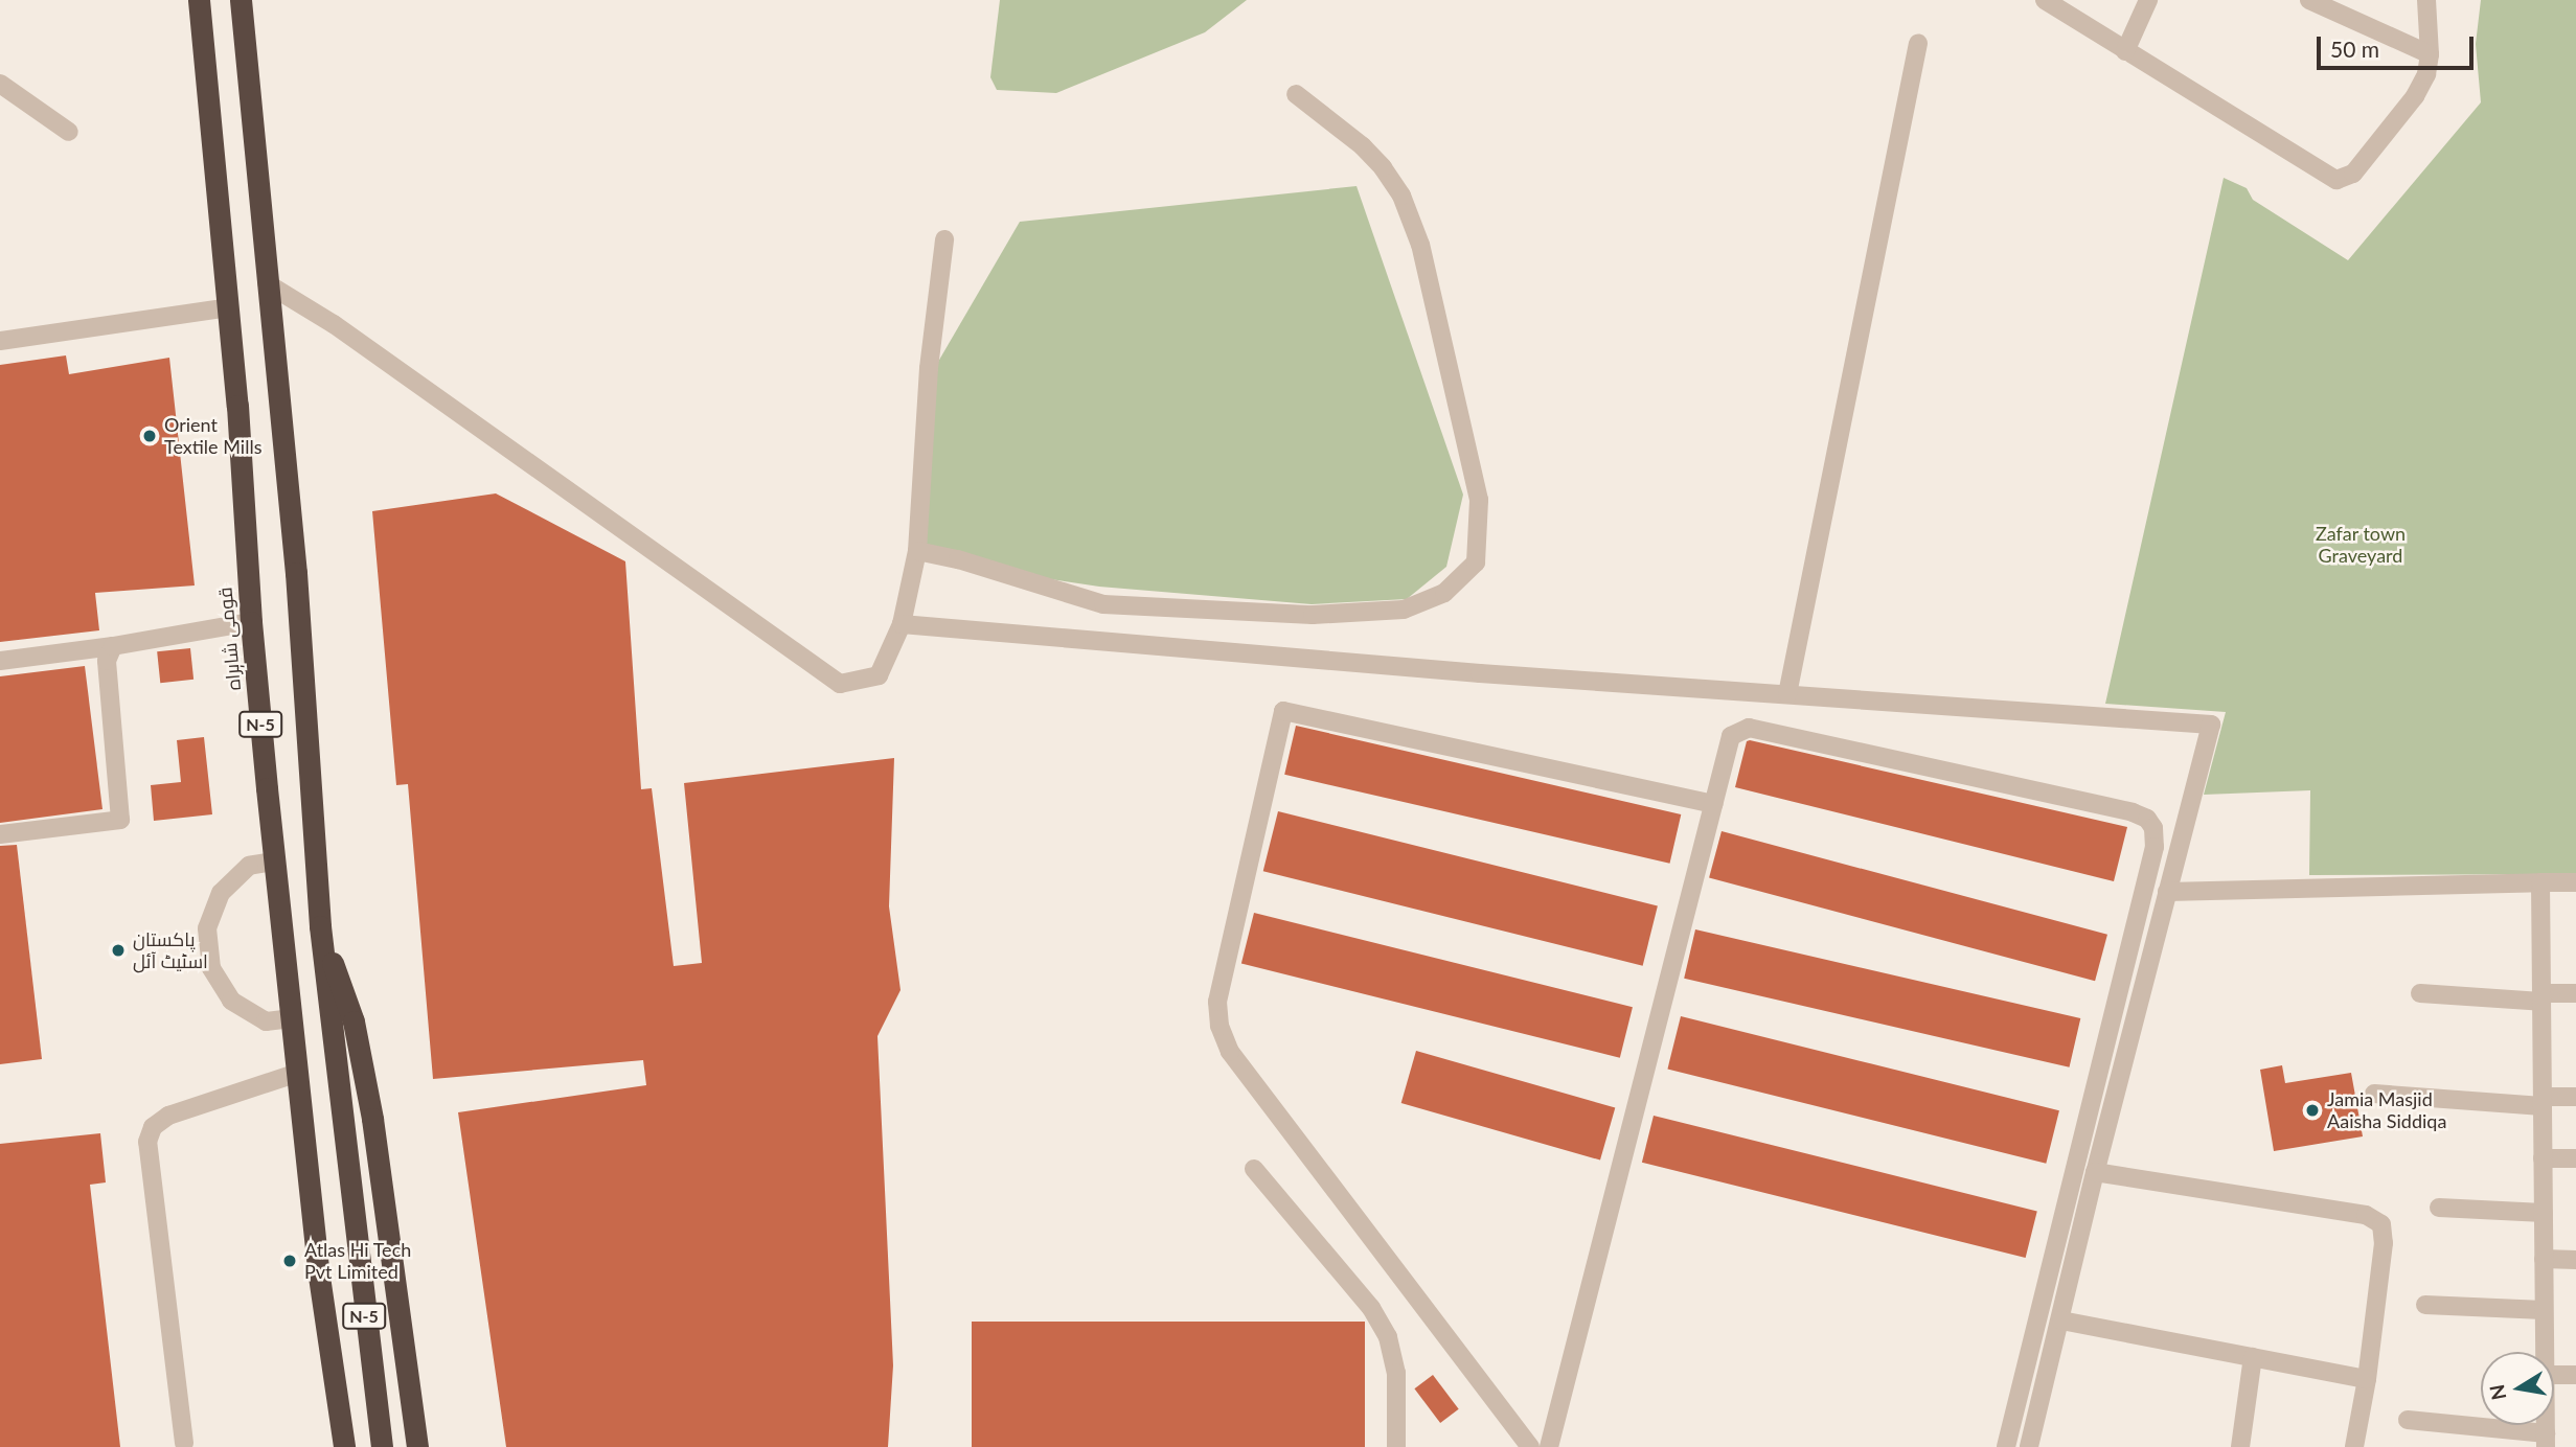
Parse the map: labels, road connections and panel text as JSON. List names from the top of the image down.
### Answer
{
  "streets": {
    "highway": ["قومی شاہراہ", "N-5"]
  },
  "parks": ["Zafar town Graveyard"],
  "places": [
    "Orient Textile Mills",
    "پاکستان اسٹیٹ آئل",
    "Jamia Masjid Aaisha Siddiqa",
    "Atlas Hi Tech Pvt Limited"
  ],
  "scale_bar": "50 m",
  "north": "left"
}
